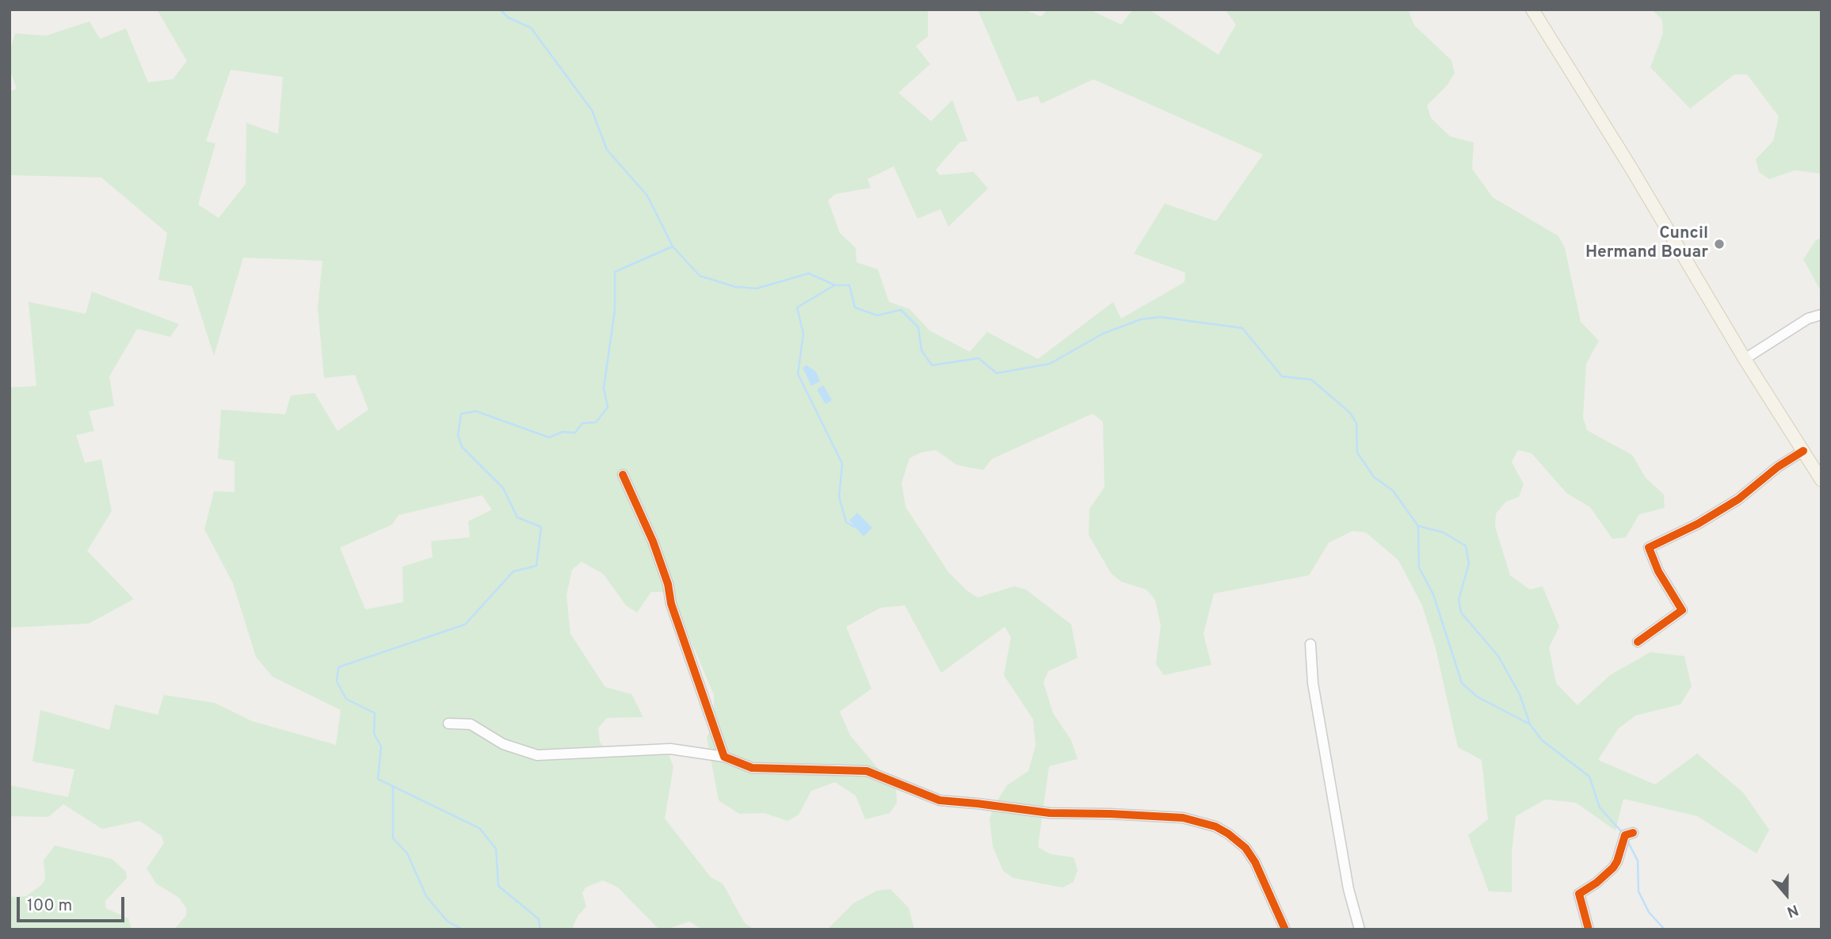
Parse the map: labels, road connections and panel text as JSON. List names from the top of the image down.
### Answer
{
  "places": ["Cuncil Hermand Bouar"],
  "scale_bar": "100 m",
  "north": "bottom"
}
